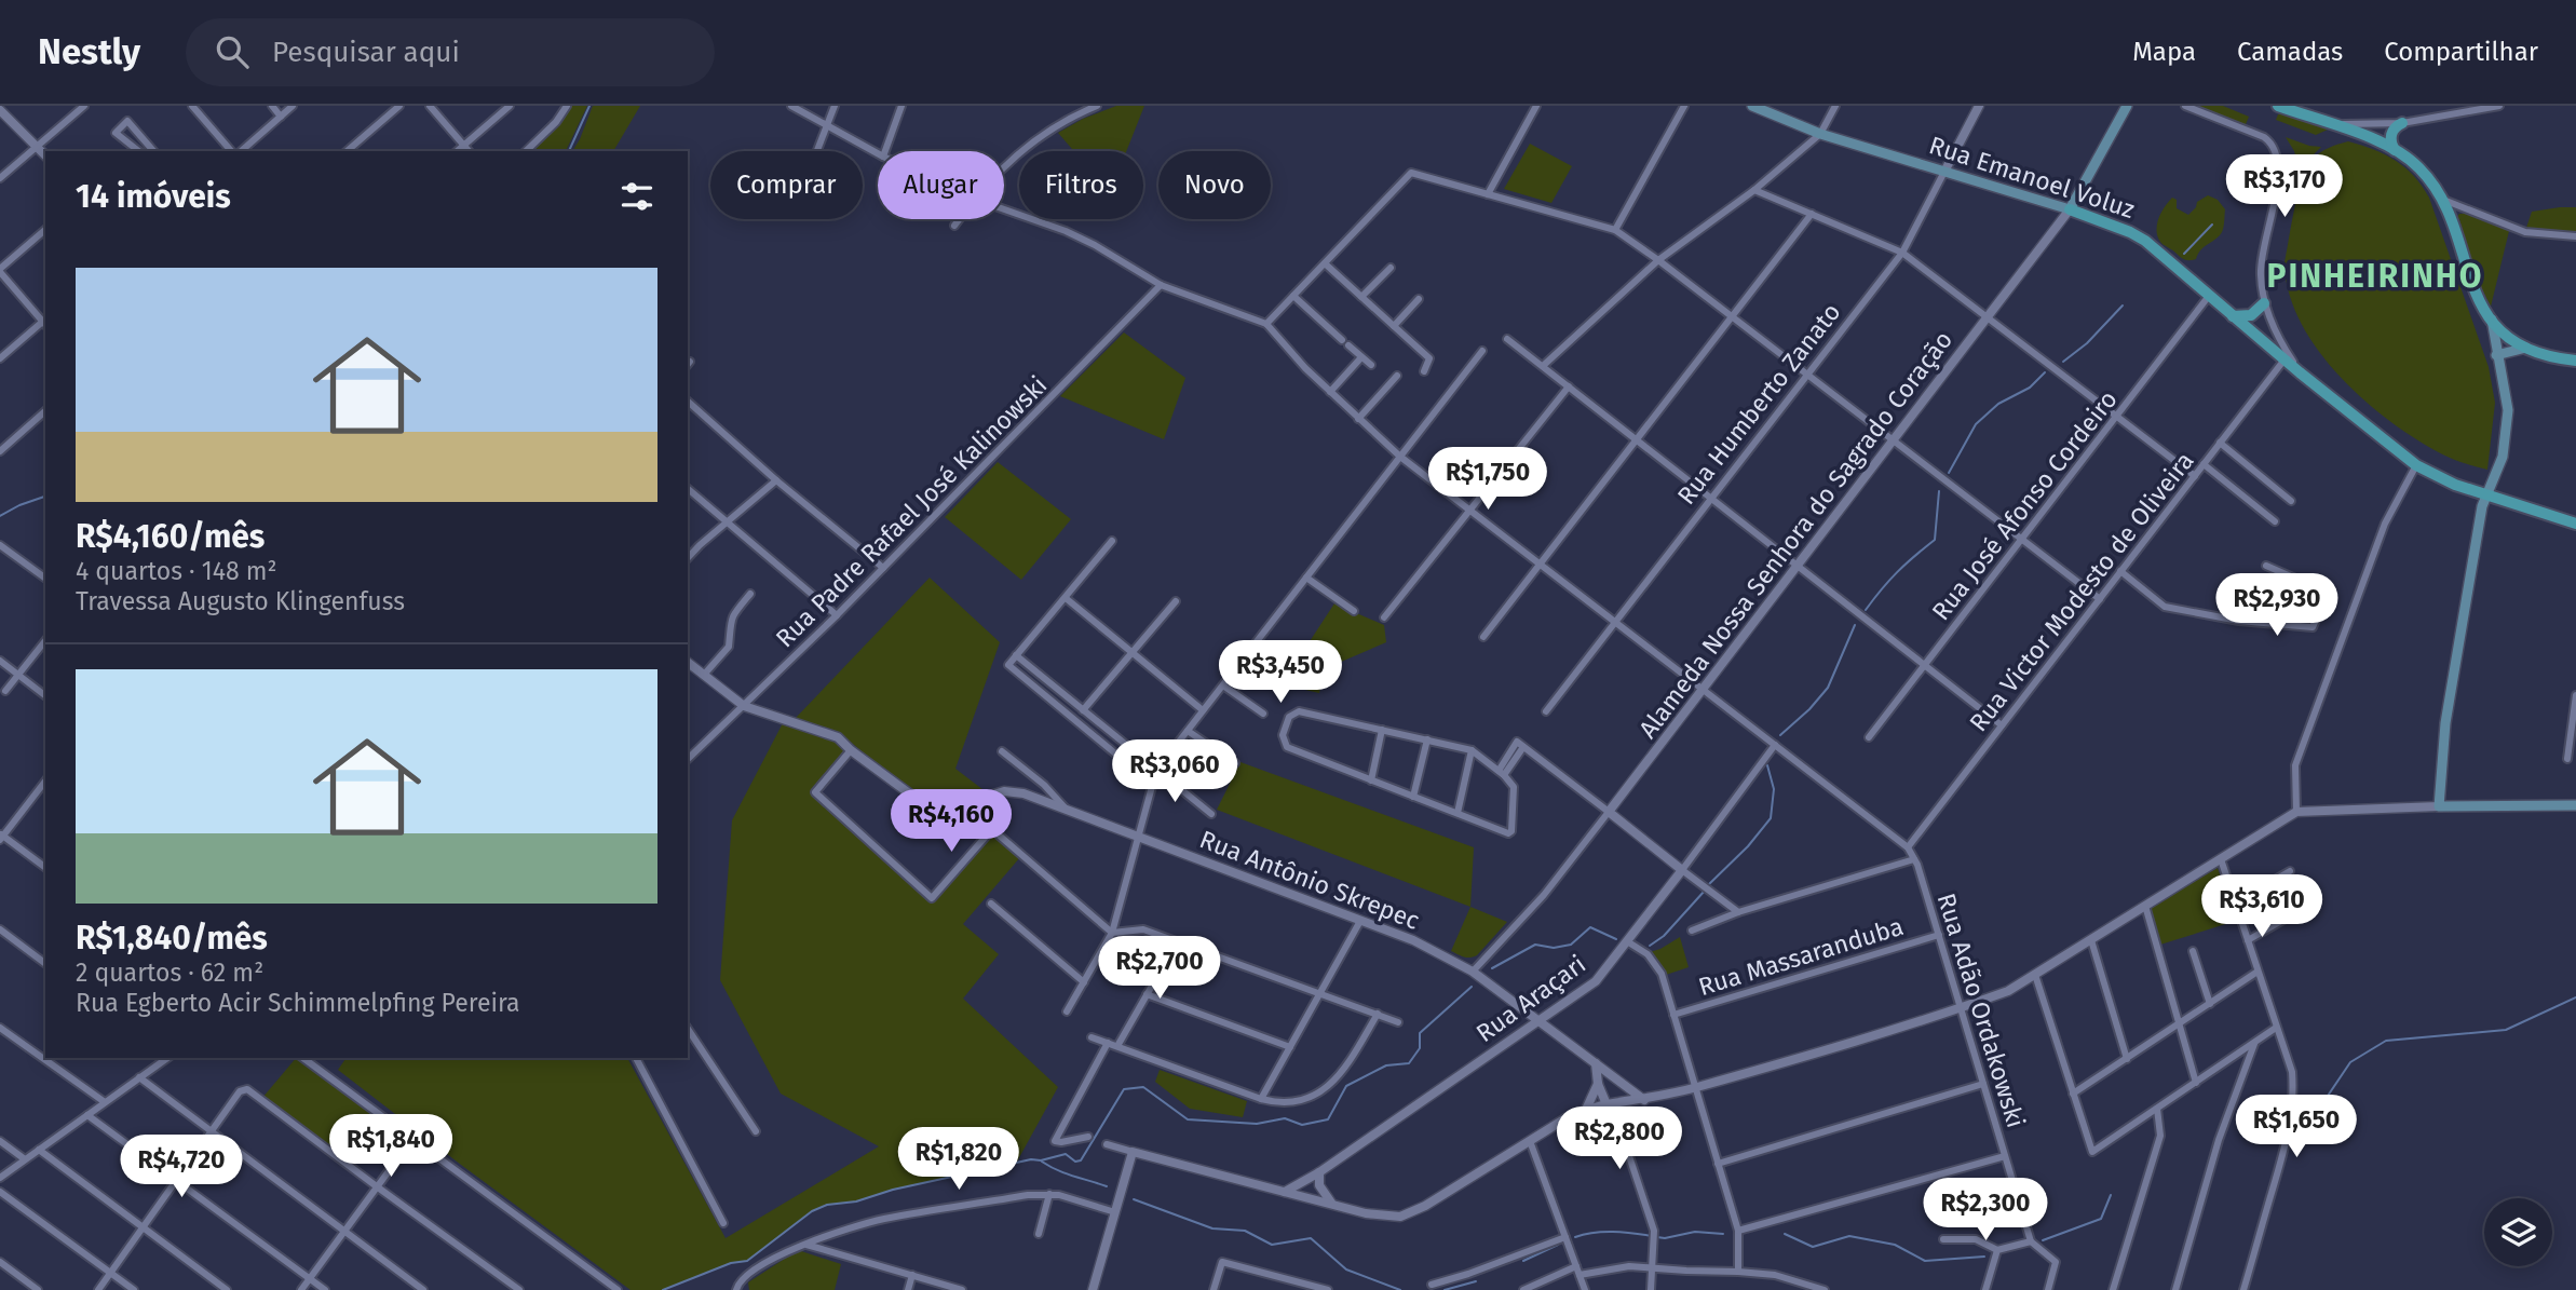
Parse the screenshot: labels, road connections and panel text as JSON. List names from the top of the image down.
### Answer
{
  "streets": {
    "main road": ["Rua Emanoel Voluz", "Alameda Nossa Senhora do Sagrado Coração"],
    "street": [
      "Rua Humberto Zanato",
      "Rua José Afonso Cordeiro",
      "Rua Padre Rafael José Kalinowski",
      "Rua Victor Modesto de Oliveira",
      "Rua Antônio Skrepec",
      "Rua Massaranduba",
      "Rua Araçari",
      "Rua Adão Ordakowski"
    ]
  },
  "crossings": [
    ["Rua Emanoel Voluz", "Rua Humberto Zanato"],
    ["Rua Emanoel Voluz", "Rua José Afonso Cordeiro"],
    ["Rua Emanoel Voluz", "Alameda Nossa Senhora do Sagrado Coração"],
    ["Rua Emanoel Voluz", "Rua Victor Modesto de Oliveira"],
    ["Rua Padre Rafael José Kalinowski", "Rua Antônio Skrepec"],
    ["Alameda Nossa Senhora do Sagrado Coração", "Rua Antônio Skrepec"],
    ["Rua Victor Modesto de Oliveira", "Rua Adão Ordakowski"],
    ["Rua Antônio Skrepec", "Rua Araçari"],
    ["Rua Massaranduba", "Rua Adão Ordakowski"]
  ],
  "districts": ["PINHEIRINHO"],
  "page": {
    "header": "Nestly",
    "search": "Pesquisar aqui",
    "nav": ["Mapa", "Camadas", "Compartilhar"],
    "chip": [
      "Comprar",
      "Alugar",
      "Filtros",
      "Novo"
    ],
    "heading": "14 imóveis",
    "price": [
      "R$3,170",
      "R$1,750",
      "R$2,930",
      "R$3,450",
      "R$3,060",
      "R$4,160",
      "R$3,610",
      "R$2,700",
      "R$1,650",
      "R$2,800",
      "R$1,840",
      "R$1,820",
      "R$4,720",
      "R$2,300"
    ],
    "list": [
      {
        "name": "R$4,160/mês",
        "note": "4 quartos · 148 m² · Travessa Augusto Klingenfuss"
      },
      {
        "name": "R$1,840/mês",
        "note": "2 quartos · 62 m² · Rua Egberto Acir Schimmelpfing Pereira"
      }
    ]
  }
}
